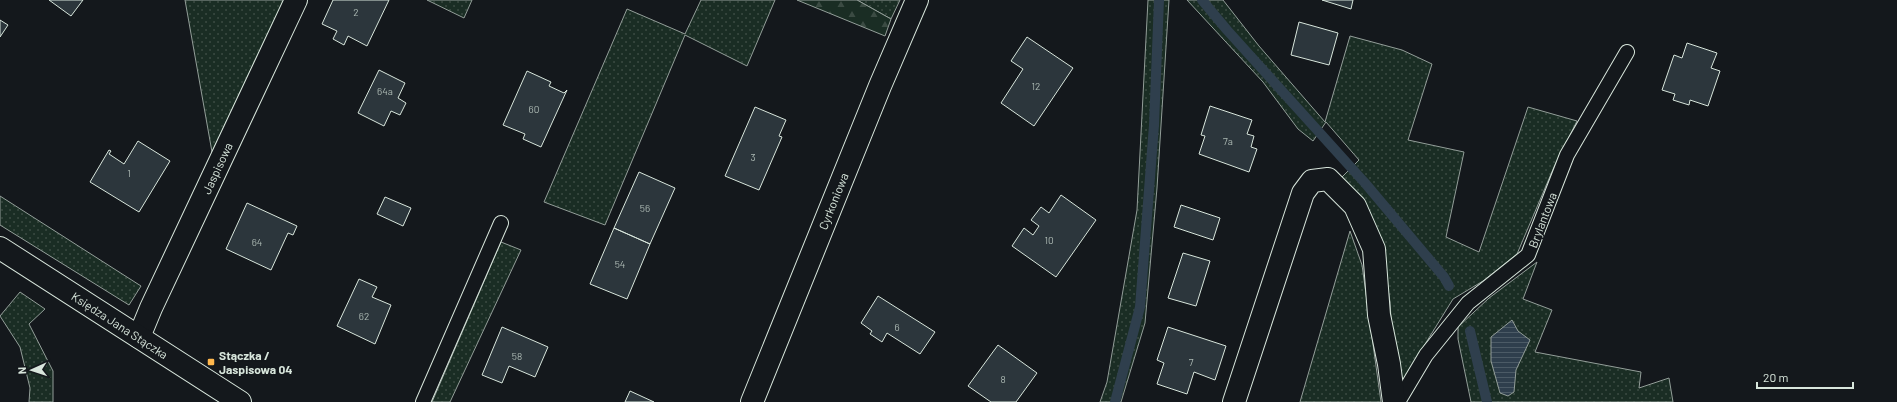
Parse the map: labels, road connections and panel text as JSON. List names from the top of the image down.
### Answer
{
  "streets": {
    "street": ["Jaspisowa", "Cyrkoniowa", "Księdza Jana Stączka"],
    "lane": ["Brylantowa"]
  },
  "crossings": [
    ["Jaspisowa", "Księdza Jana Stączka"]
  ],
  "places": {
    "transit": ["Stączka / Jaspisowa 04"]
  },
  "house_numbers": [
    "2",
    "12",
    "64a",
    "60",
    "7a",
    "3",
    "1",
    "56",
    "10",
    "64",
    "54",
    "62",
    "6",
    "58",
    "7",
    "8"
  ],
  "scale_bar": "20 m",
  "north": "left"
}
